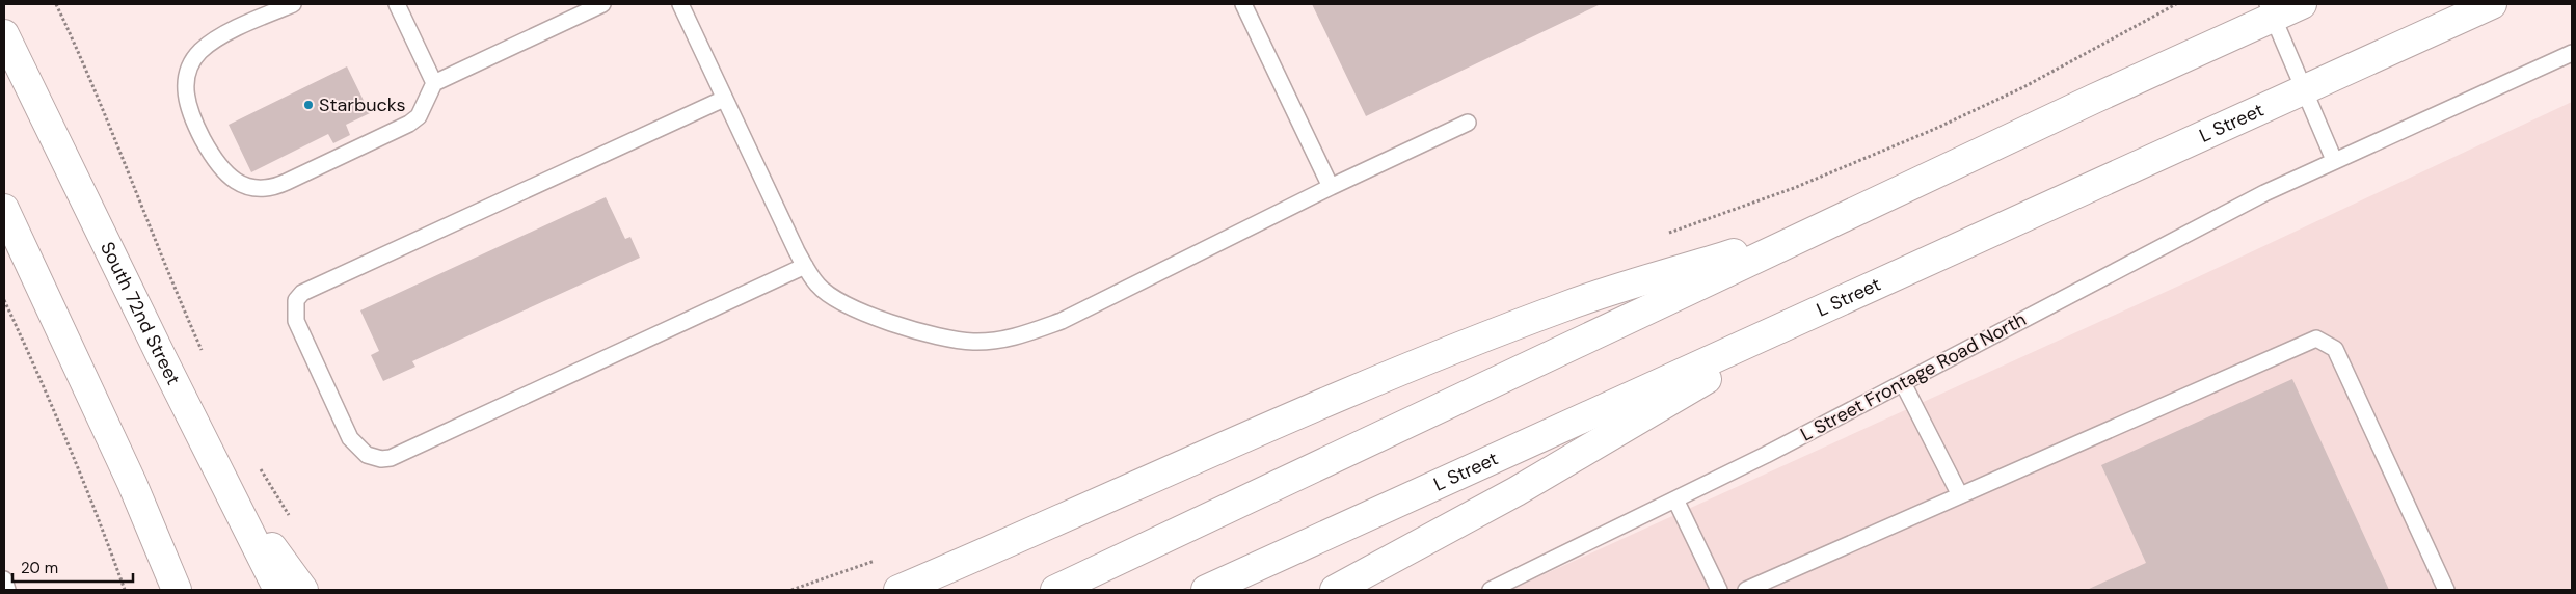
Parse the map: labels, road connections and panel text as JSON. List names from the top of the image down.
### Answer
{
  "streets": {
    "main road": ["L Street", "South 72nd Street"],
    "lane": ["L Street Frontage Road North"]
  },
  "places": ["Starbucks"],
  "scale_bar": "20 m"
}
